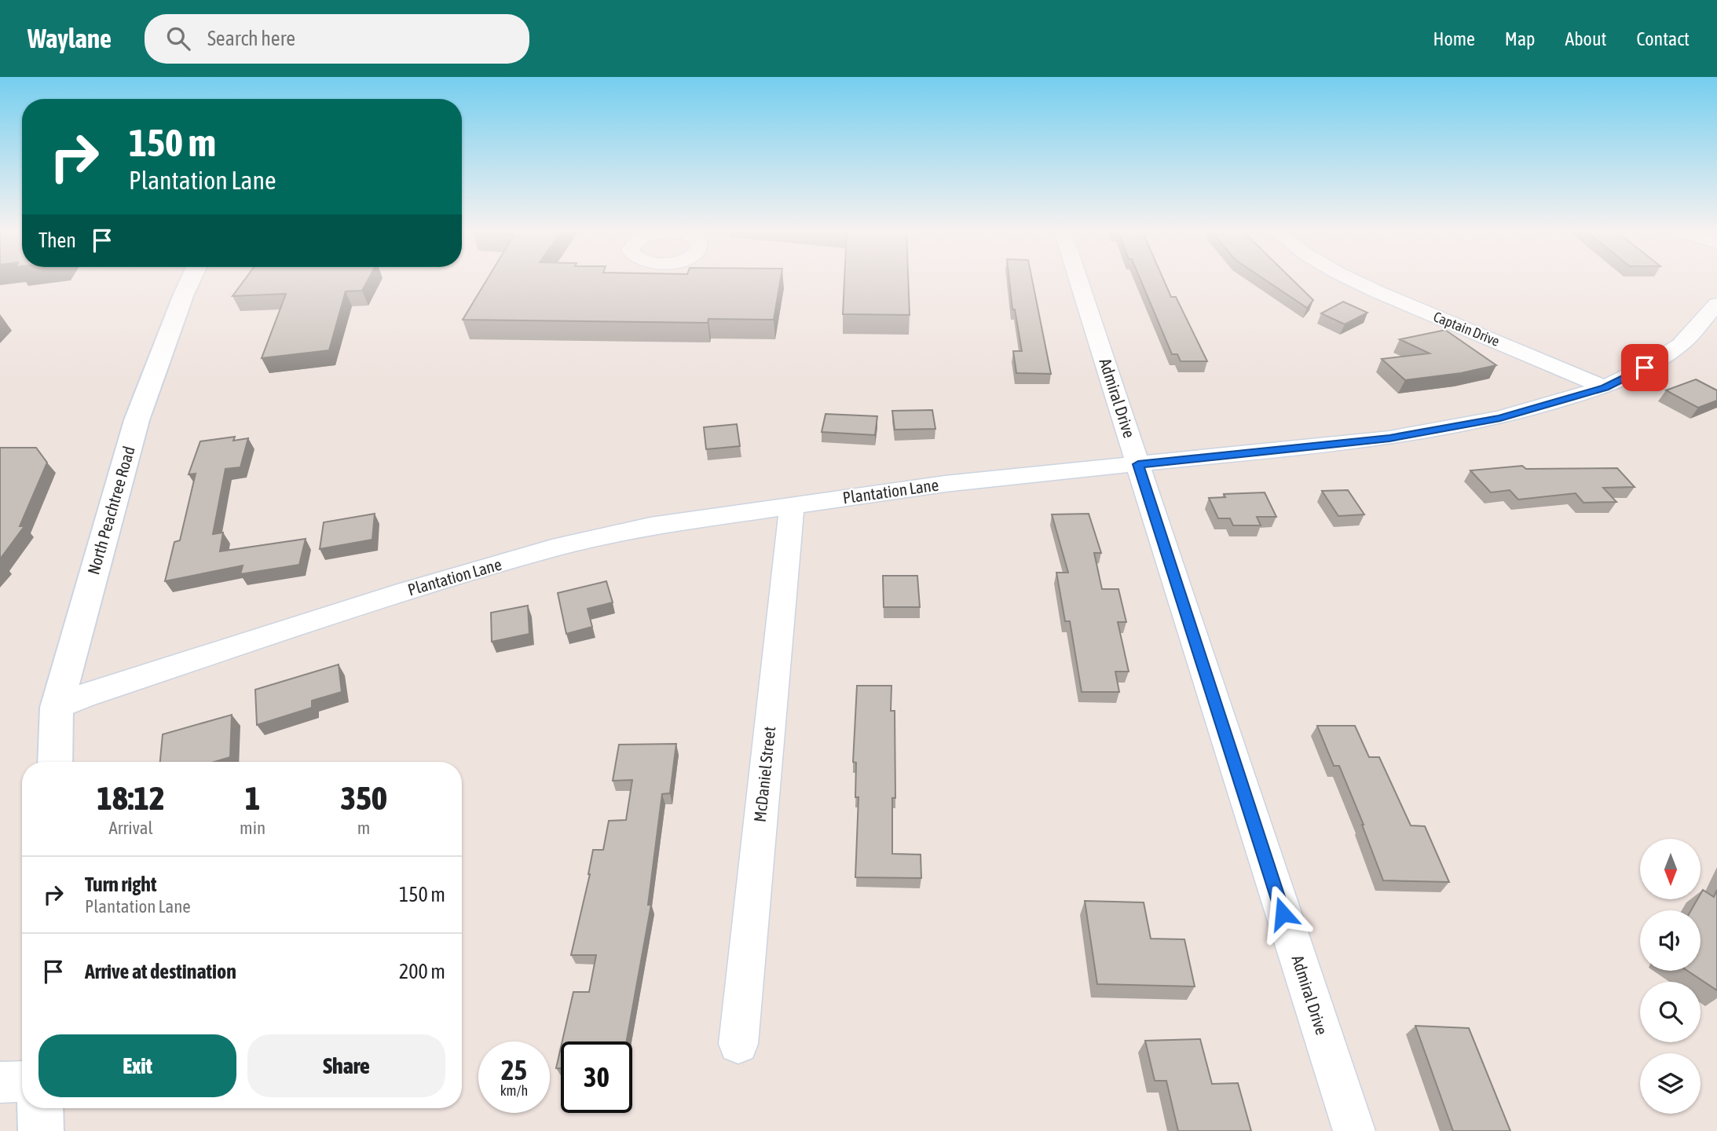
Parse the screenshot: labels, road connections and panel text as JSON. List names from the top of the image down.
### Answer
{
  "streets": {
    "street": [
      "Captain Drive",
      "Admiral Drive",
      "Plantation Lane",
      "North Peachtree Road",
      "McDaniel Street"
    ]
  },
  "crossings": [
    ["Captain Drive", "Plantation Lane"],
    ["Admiral Drive", "Plantation Lane"],
    ["Plantation Lane", "North Peachtree Road"],
    ["Plantation Lane", "McDaniel Street"]
  ],
  "north": "bottom",
  "page": {
    "header": "Waylane",
    "search": "Search here",
    "nav": [
      "Home",
      "Map",
      "About",
      "Contact"
    ],
    "turn": ["150 m", "Plantation Lane"],
    "then": "Then",
    "eta": [
      "18:12",
      "Arrival",
      "1",
      "min",
      "350",
      "m"
    ],
    "list": [
      {
        "name": "Turn right",
        "note": "Plantation Lane",
        "value": "150 m"
      },
      {
        "name": "Arrive at destination",
        "value": "200 m"
      }
    ],
    "buttons": ["Exit", "Share"],
    "speed": "25 km/h",
    "limit": "30"
  }
}
